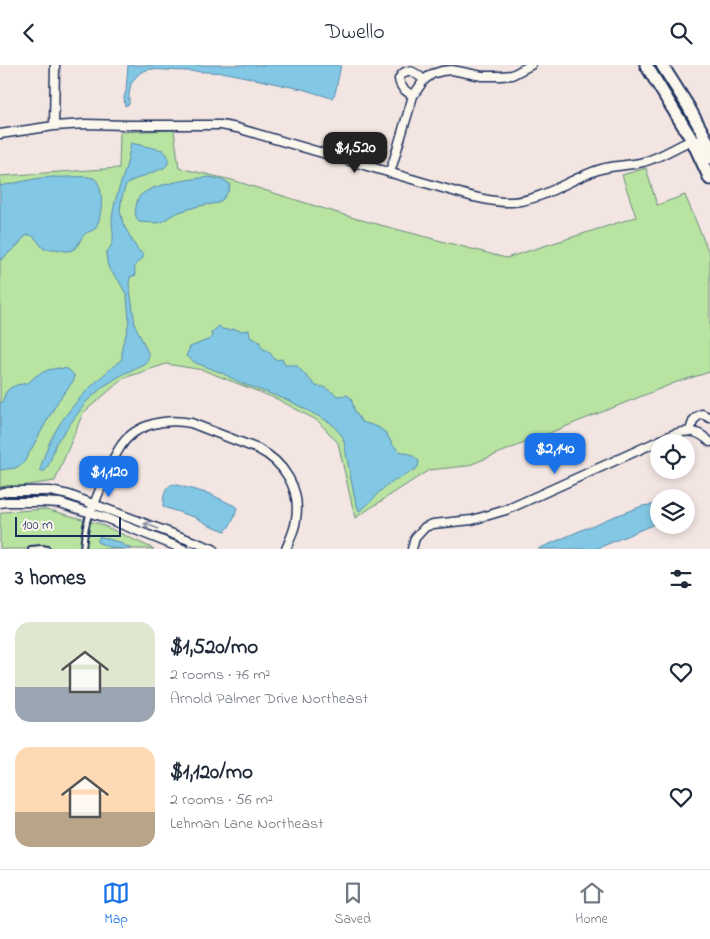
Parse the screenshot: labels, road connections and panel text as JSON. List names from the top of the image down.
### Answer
{
  "scale_bar": "100 m",
  "page": {
    "header": "Dwello",
    "price": ["$1,520", "$2,140", "$1,120"],
    "scale": "100 m",
    "heading": "3 homes",
    "list": [
      {
        "name": "$1,520/mo",
        "note": "2 rooms · 76 m² · Arnold Palmer Drive Northeast"
      },
      {
        "name": "$1,120/mo",
        "note": "2 rooms · 56 m² · Lehman Lane Northeast"
      }
    ],
    "tabs": ["Map", "Saved", "Home"]
  }
}
